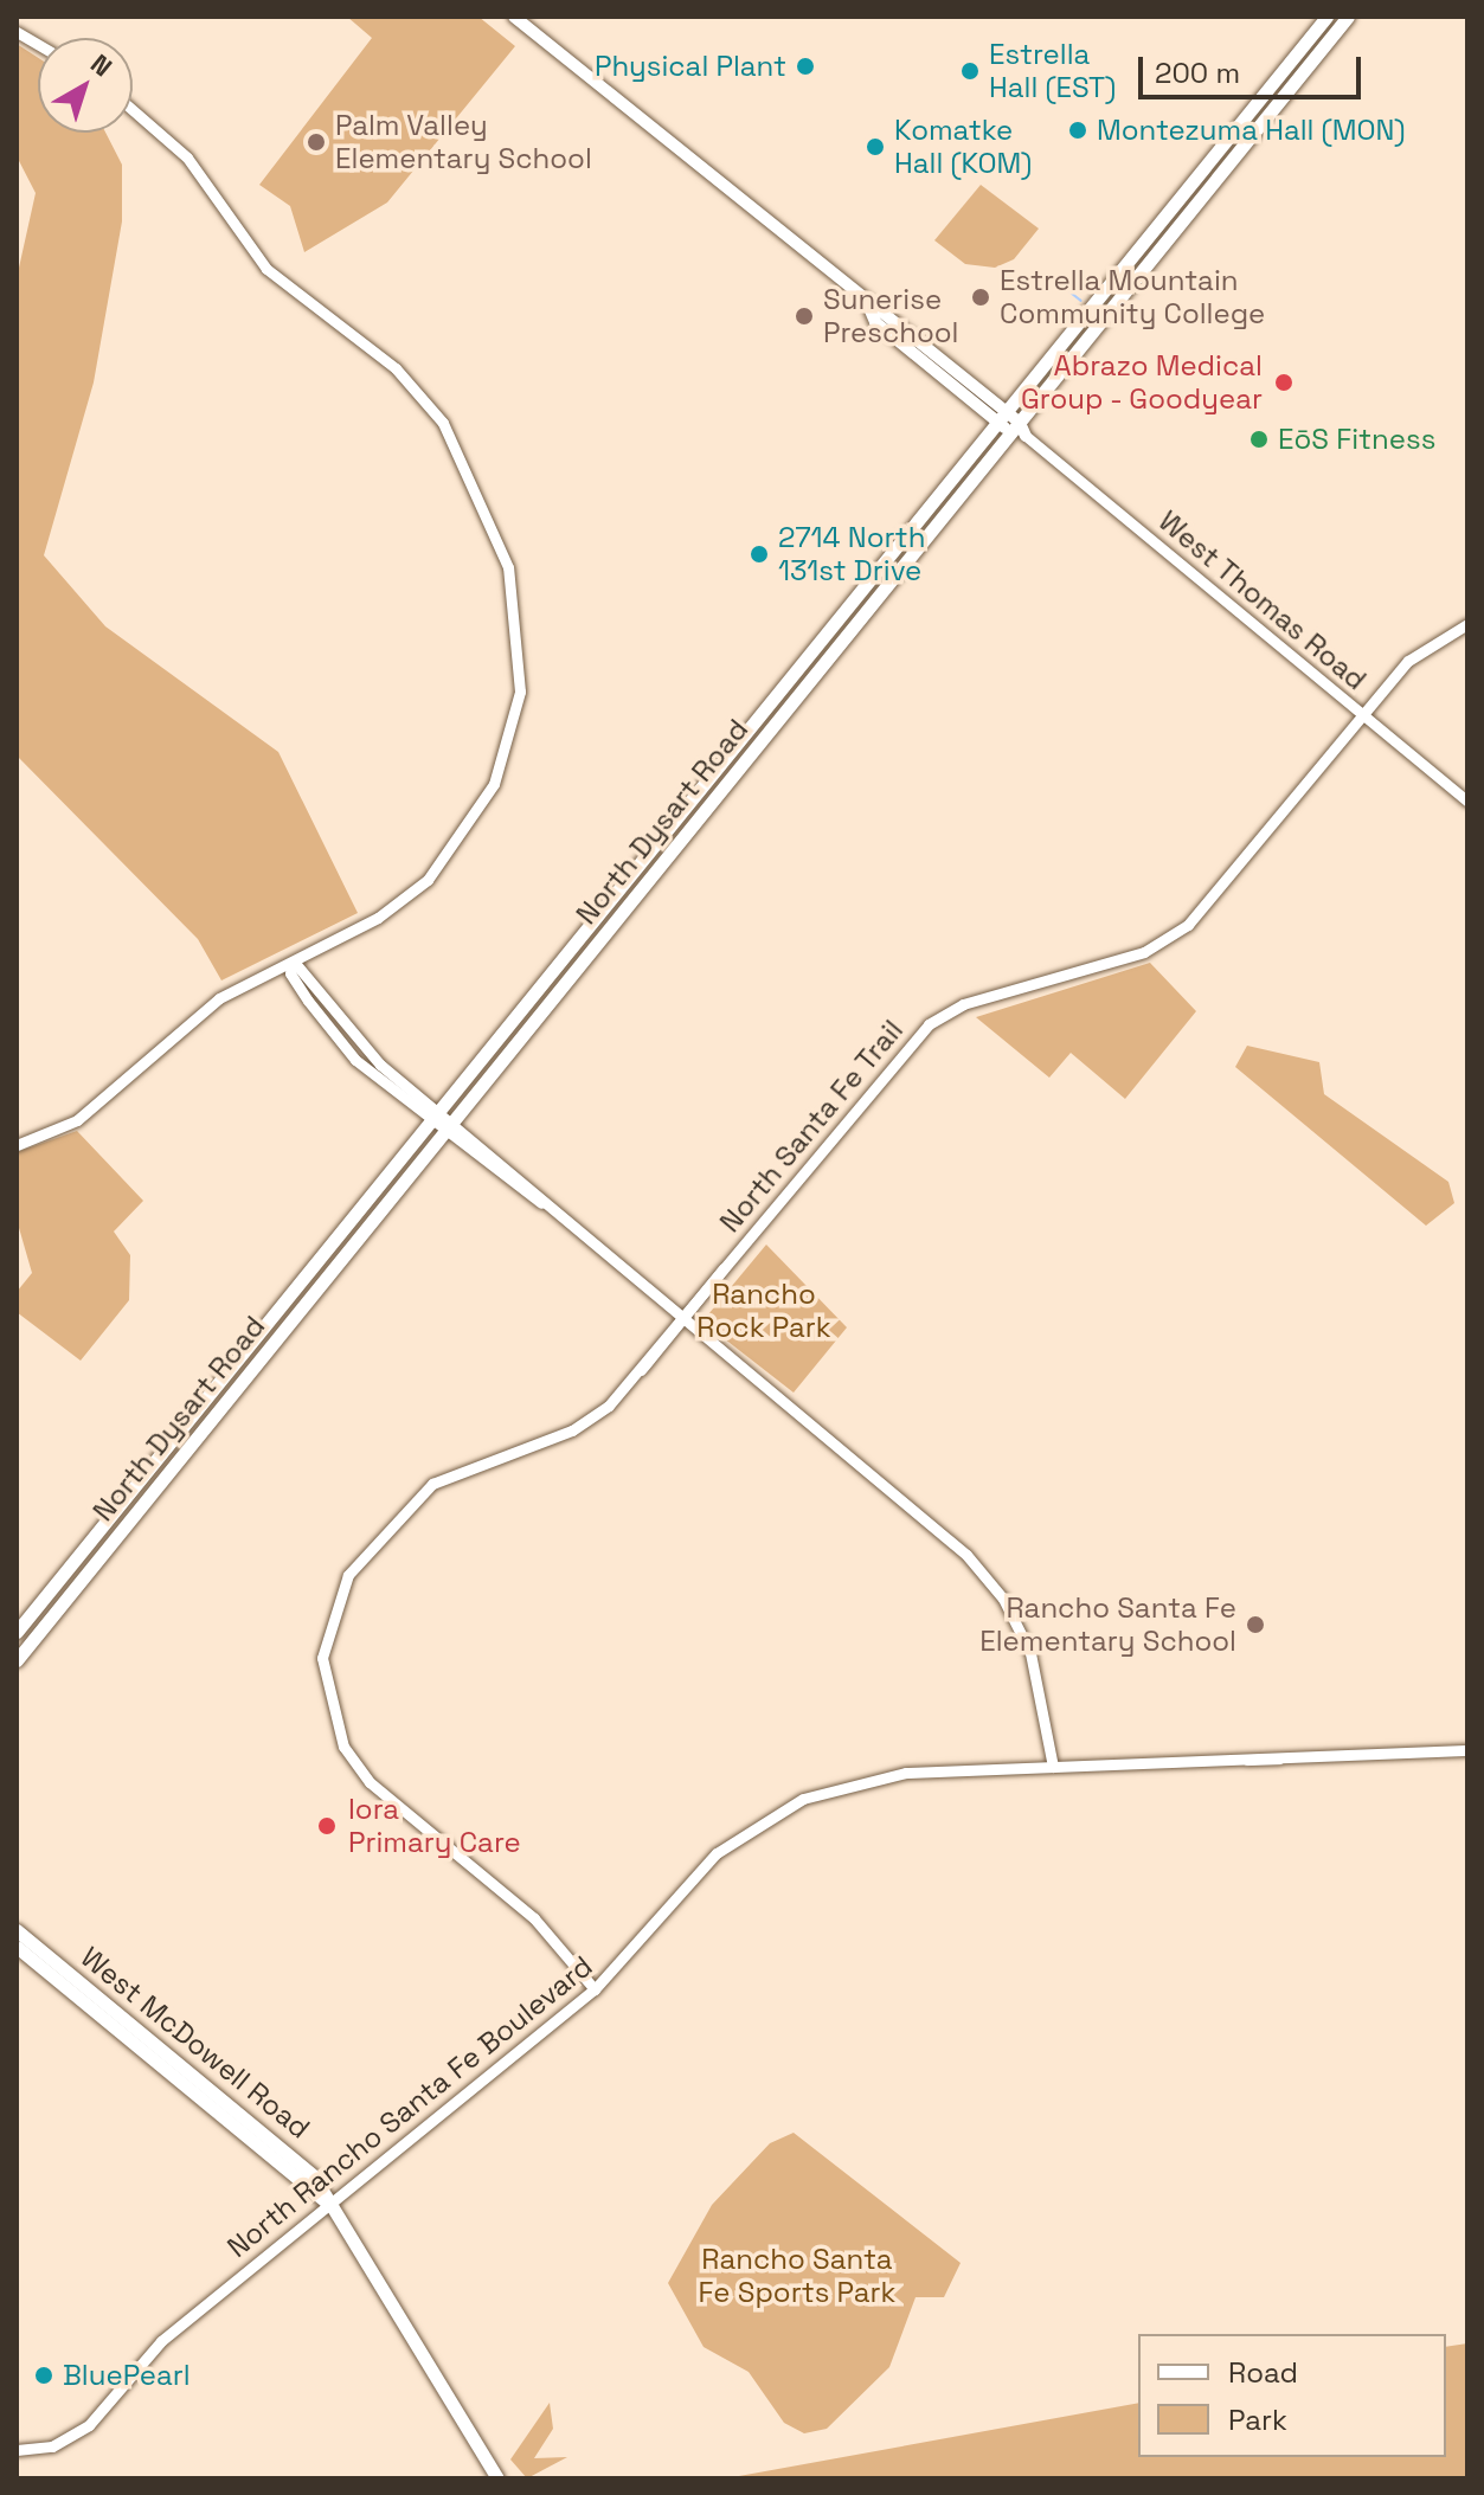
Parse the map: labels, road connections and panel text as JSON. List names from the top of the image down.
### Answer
{
  "streets": {
    "main road": ["West Thomas Road", "North Dysart Road", "West McDowell Road"],
    "street": ["North Santa Fe Trail", "North Rancho Santa Fe Boulevard"]
  },
  "crossings": [
    ["West Thomas Road", "North Dysart Road"],
    ["West Thomas Road", "North Santa Fe Trail"],
    ["North Santa Fe Trail", "North Rancho Santa Fe Boulevard"],
    ["West McDowell Road", "North Rancho Santa Fe Boulevard"]
  ],
  "parks": ["Rancho Rock Park", "Rancho Santa Fe Sports Park"],
  "places": [
    "Physical Plant",
    "Estrella Hall (EST)",
    "Montezuma Hall (MON)",
    "Palm Valley Elementary School",
    "Komatke Hall (KOM)",
    "Estrella Mountain Community College",
    "Sunerise Preschool",
    "Abrazo Medical Group - Goodyear",
    "EōS Fitness",
    "2714 North 131st Drive",
    "Rancho Santa Fe Elementary School",
    "Iora Primary Care",
    "BluePearl"
  ],
  "legend": ["Road", "Park"],
  "scale_bar": "200 m",
  "north": "top right"
}
